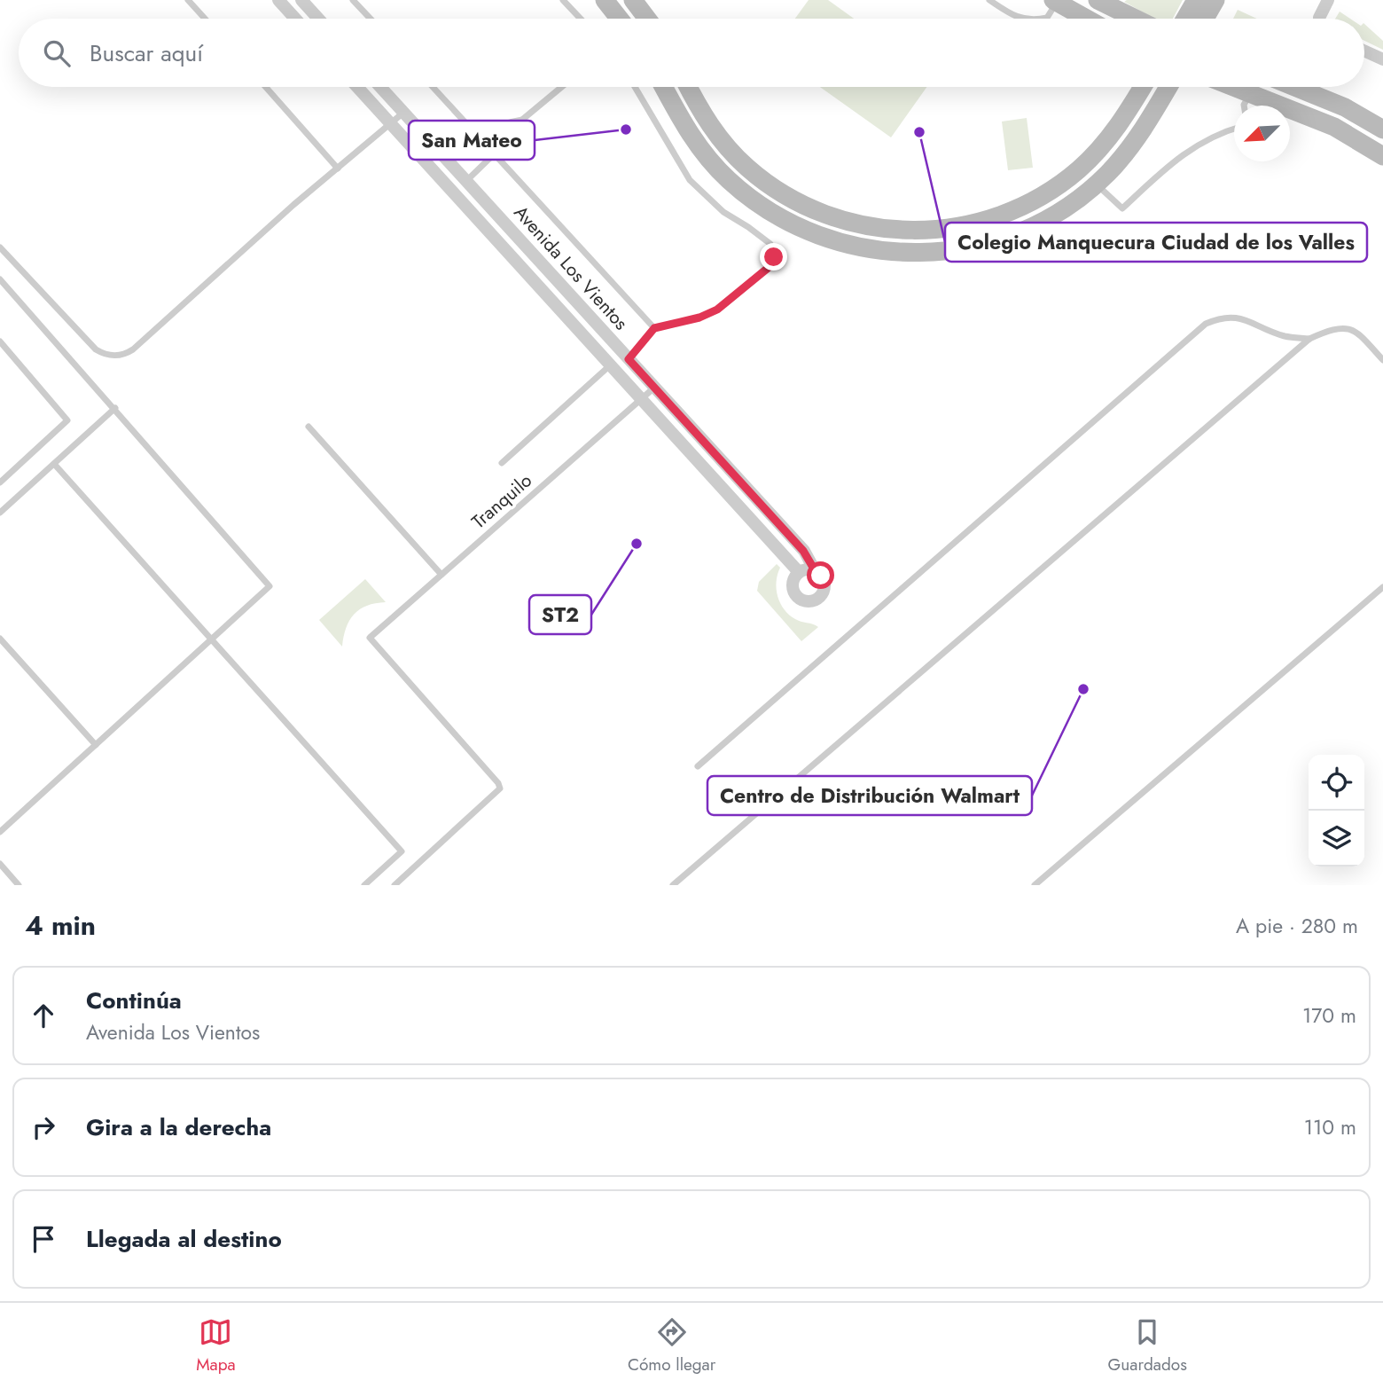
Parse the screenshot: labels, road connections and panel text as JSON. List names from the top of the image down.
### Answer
{
  "streets": {
    "street": ["Avenida Los Vientos"],
    "lane": ["Tranquilo"]
  },
  "crossings": [
    ["Avenida Los Vientos", "Tranquilo"]
  ],
  "places": [
    "San Mateo",
    "Colegio Manquecura Ciudad de los Valles",
    "ST2",
    "Centro de Distribución Walmart"
  ],
  "north": "bottom left",
  "page": {
    "search": "Buscar aquí",
    "heading": ["4 min", "A pie · 280 m"],
    "list": [
      ["Continúa", "Avenida Los Vientos", "170 m"],
      ["Gira a la derecha", "110 m"],
      "Llegada al destino"
    ],
    "nav": ["Mapa", "Cómo llegar", "Guardados"]
  }
}
